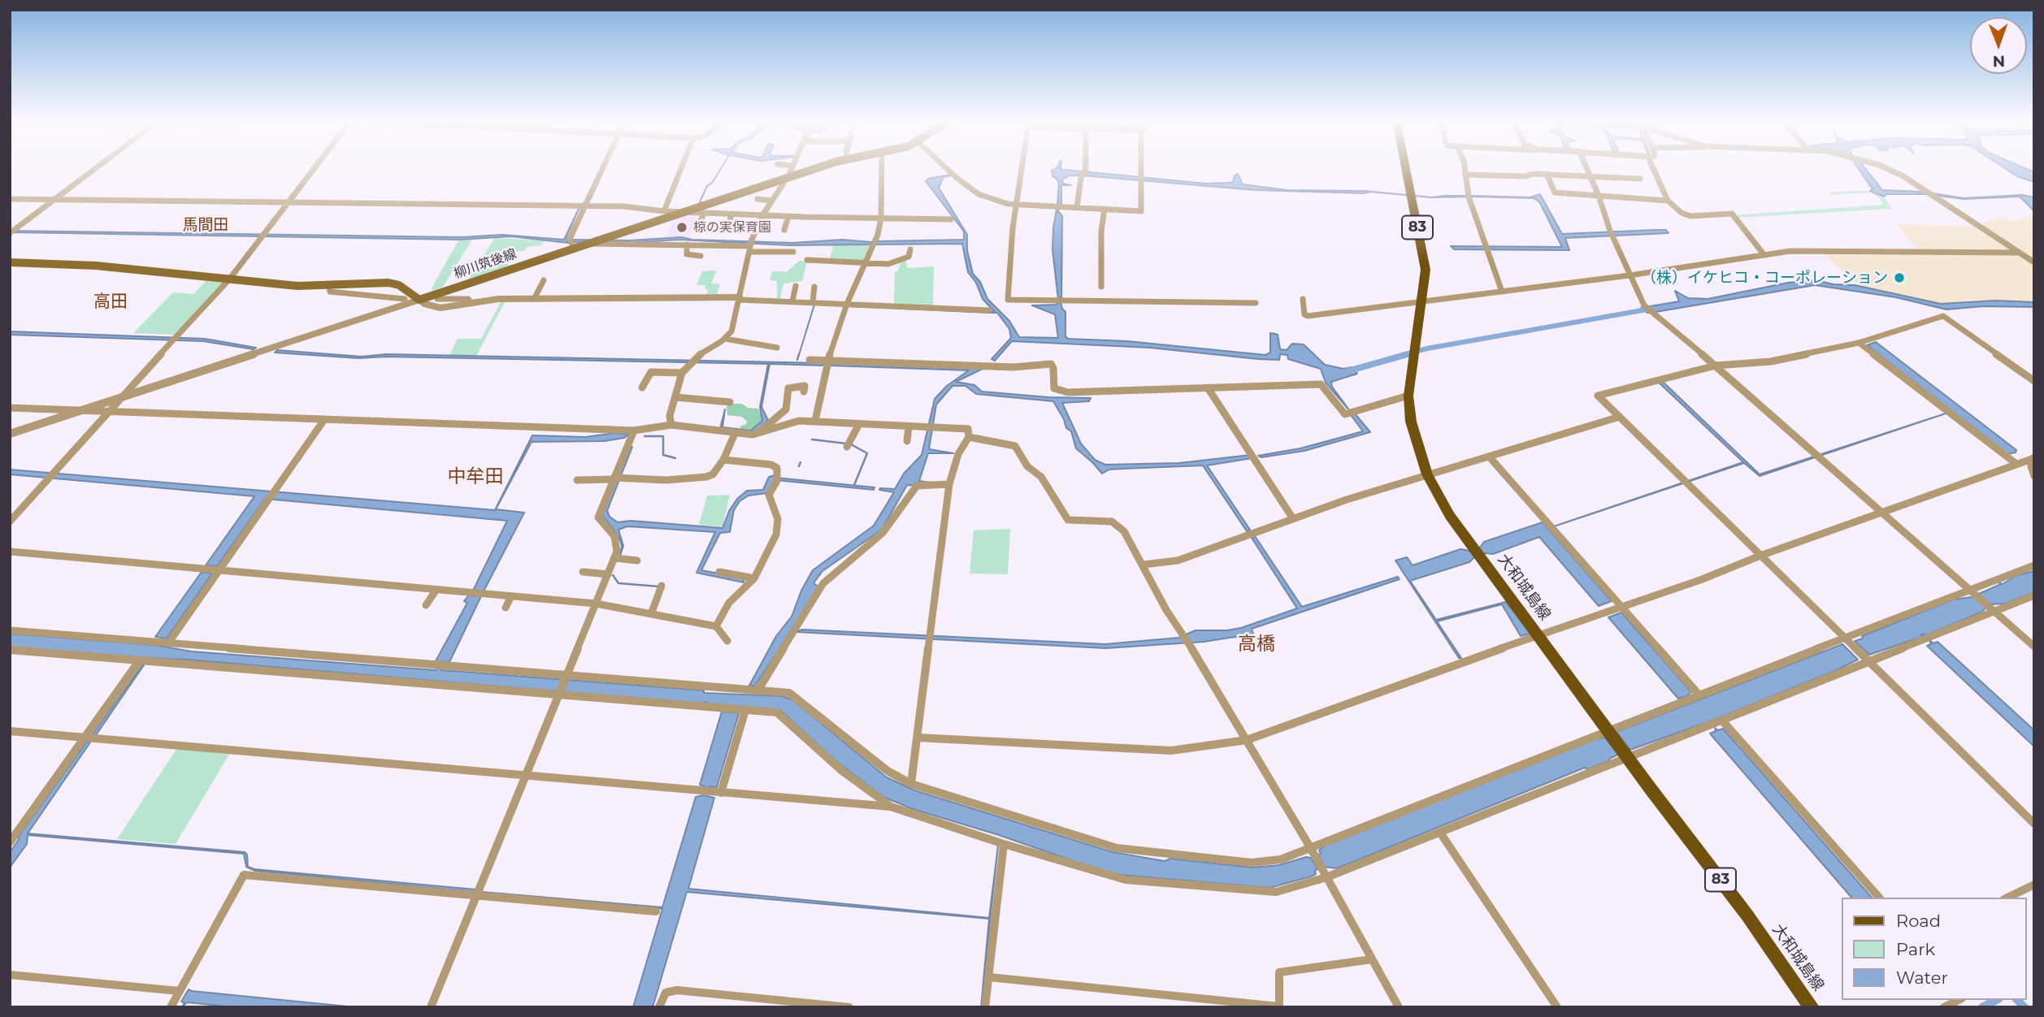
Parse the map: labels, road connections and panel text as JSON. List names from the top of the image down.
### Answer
{
  "streets": {
    "main road": ["83", "柳川筑後線", "大和城島線"]
  },
  "districts": [
    "馬間田",
    "高田",
    "中牟田",
    "高橋"
  ],
  "places": ["椋の実保育園", "（株）イケヒコ・コーポレーション"],
  "legend": ["Road", "Park", "Water"],
  "north": "bottom"
}
